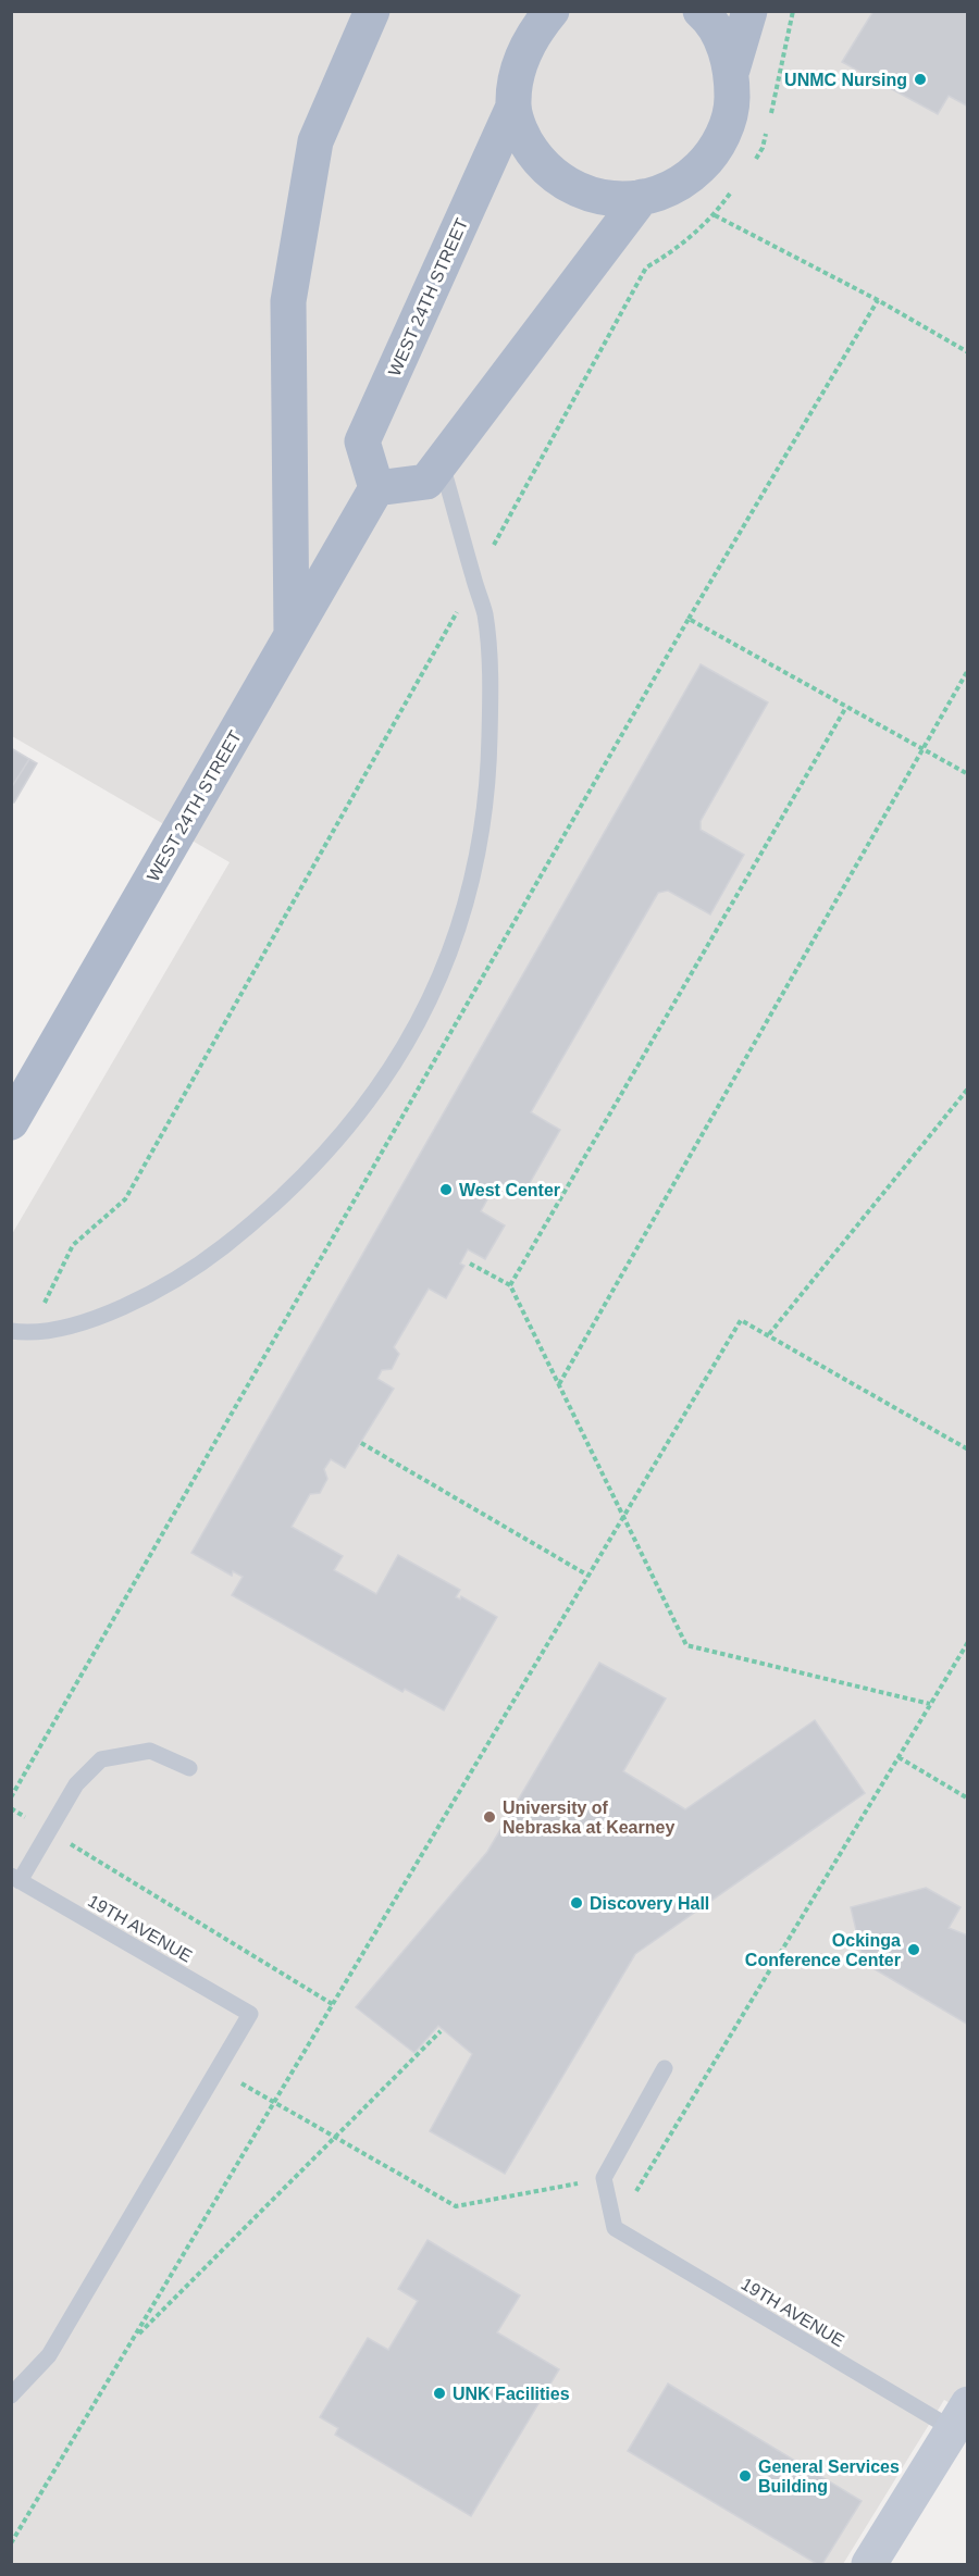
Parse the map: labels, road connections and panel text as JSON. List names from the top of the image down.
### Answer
{
  "streets": {
    "main road": ["WEST 24TH STREET"],
    "lane": ["19TH AVENUE"]
  },
  "places": [
    "UNMC Nursing",
    "West Center",
    "University of Nebraska at Kearney",
    "Discovery Hall",
    "Ockinga Conference Center",
    "UNK Facilities",
    "General Services Building"
  ]
}
